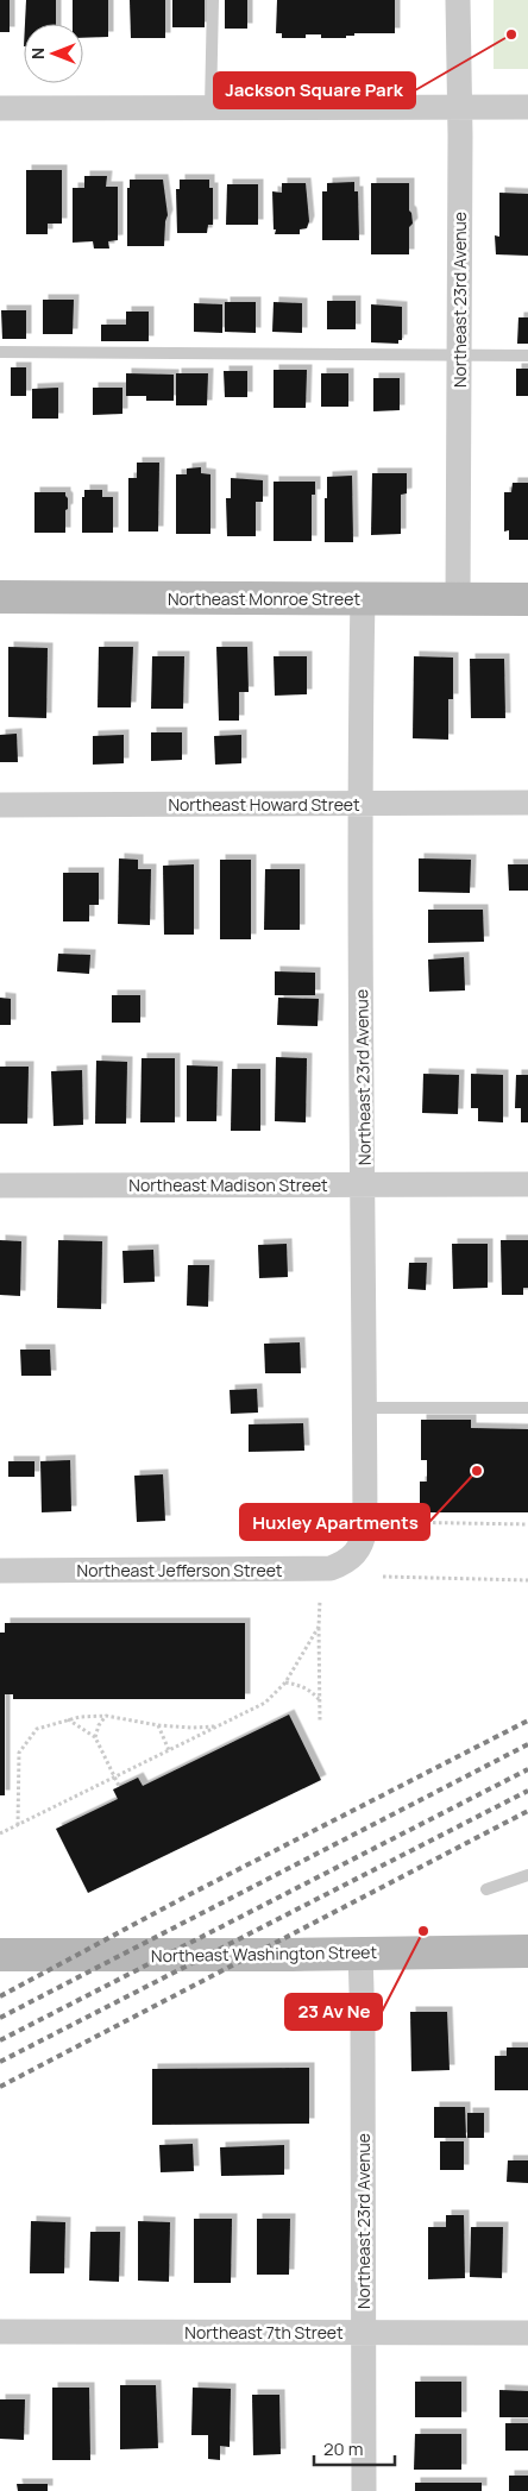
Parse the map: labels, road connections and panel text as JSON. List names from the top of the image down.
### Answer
{
  "streets": {
    "street": [
      "Northeast 23rd Avenue",
      "Northeast Monroe Street",
      "Northeast Howard Street",
      "Northeast Madison Street",
      "Northeast Jefferson Street",
      "Northeast Washington Street",
      "Northeast 7th Street"
    ]
  },
  "crossings": [
    ["Northeast 23rd Avenue", "Northeast Monroe Street"],
    ["Northeast 23rd Avenue", "Northeast Howard Street"],
    ["Northeast 23rd Avenue", "Northeast Madison Street"],
    ["Northeast 23rd Avenue", "Northeast Jefferson Street"],
    ["Northeast 23rd Avenue", "Northeast Washington Street"],
    ["Northeast 23rd Avenue", "Northeast 7th Street"]
  ],
  "places": ["Jackson Square Park", "Huxley Apartments", "23 Av Ne"],
  "scale_bar": "20 m",
  "north": "left"
}
